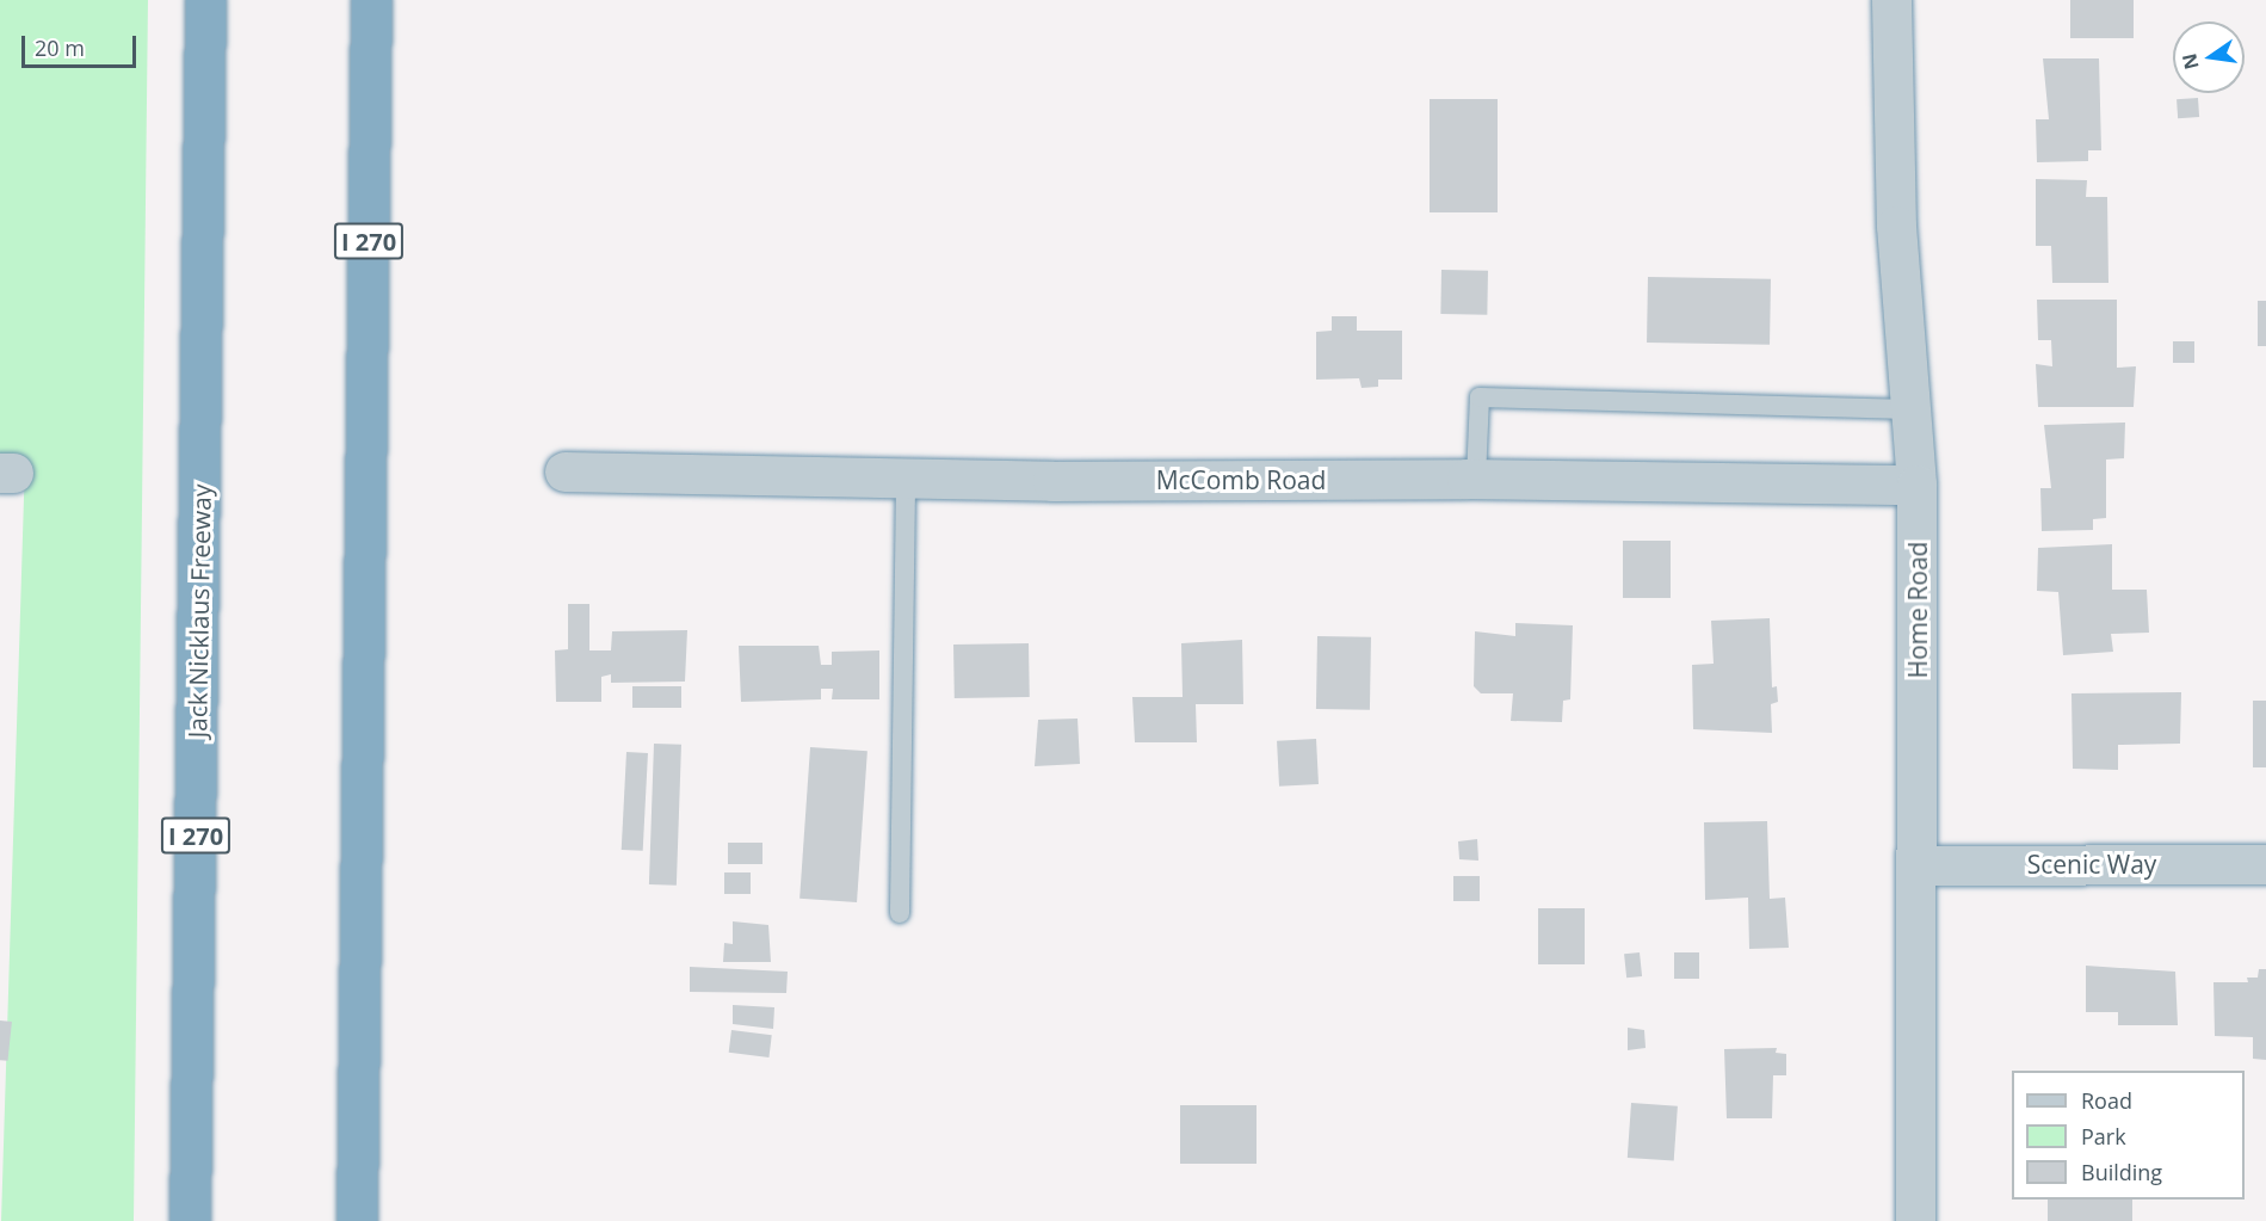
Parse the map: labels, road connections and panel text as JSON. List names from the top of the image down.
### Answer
{
  "streets": {
    "highway": ["I 270", "Jack Nicklaus Freeway"],
    "street": ["McComb Road", "Home Road", "Scenic Way"]
  },
  "crossings": [
    ["McComb Road", "Home Road"],
    ["Home Road", "Scenic Way"]
  ],
  "legend": ["Road", "Park", "Building"],
  "scale_bar": "20 m",
  "north": "left"
}
